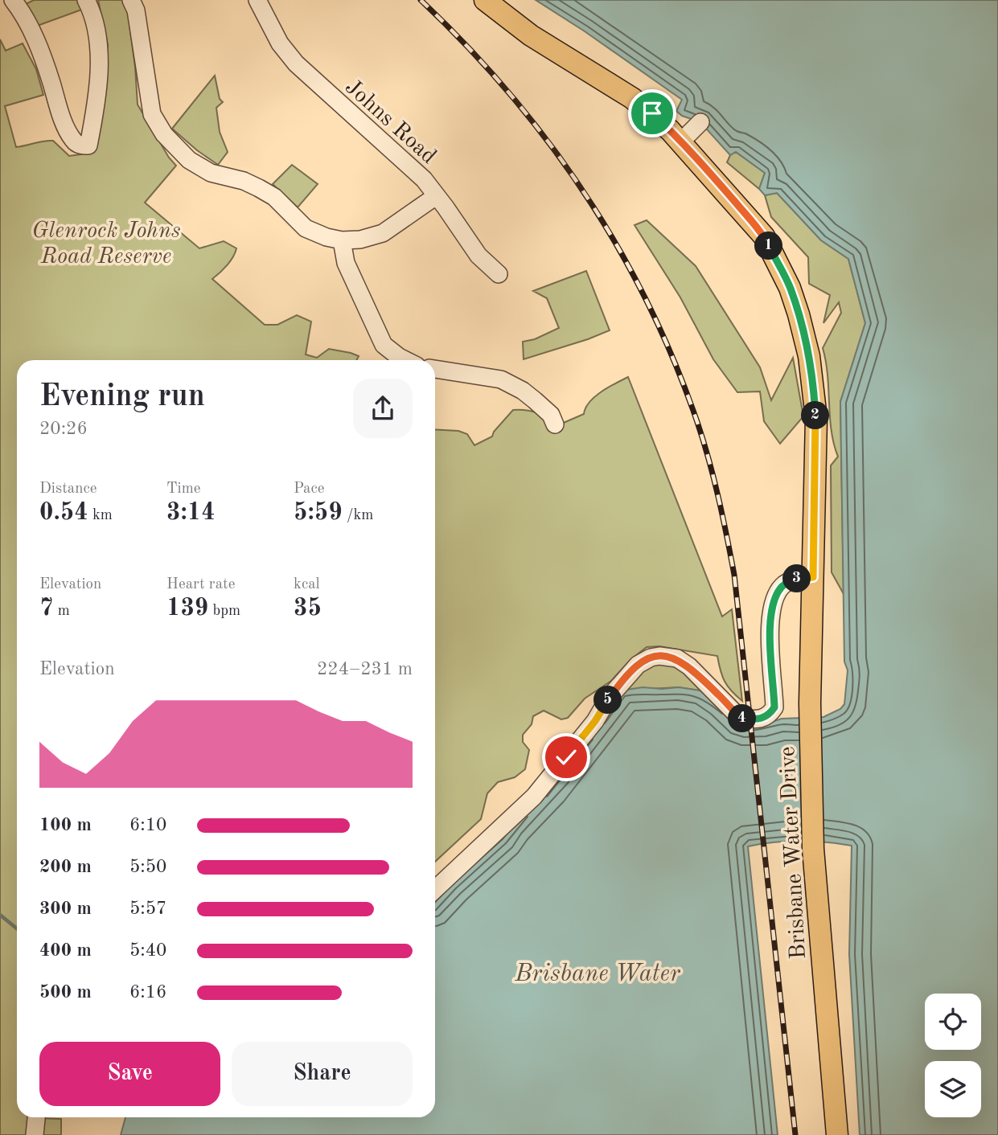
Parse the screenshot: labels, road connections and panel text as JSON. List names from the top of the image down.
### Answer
{
  "streets": {
    "main road": ["Brisbane Water Drive"],
    "street": ["Johns Road"]
  },
  "water": ["Brisbane Water"],
  "parks": ["Glenrock Johns Road Reserve"],
  "page": {
    "pins": [
      "1",
      "2",
      "3",
      "5",
      "4"
    ],
    "heading": ["Evening run", "20:26"],
    "stats": [
      ["Distance", "0.54 km"],
      ["Time", "3:14"],
      ["Pace", "5:59 /km"],
      ["Elevation", "7 m"],
      ["Heart rate", "139 bpm"],
      ["kcal", "35"]
    ],
    "chart": ["Elevation", "224–231 m"],
    "list": [
      {
        "name": "100 m",
        "note": "6:10"
      },
      {
        "name": "200 m",
        "note": "5:50"
      },
      {
        "name": "300 m",
        "note": "5:57"
      },
      {
        "name": "400 m",
        "note": "5:40"
      },
      {
        "name": "500 m",
        "note": "6:16"
      }
    ],
    "buttons": ["Save", "Share"]
  }
}
